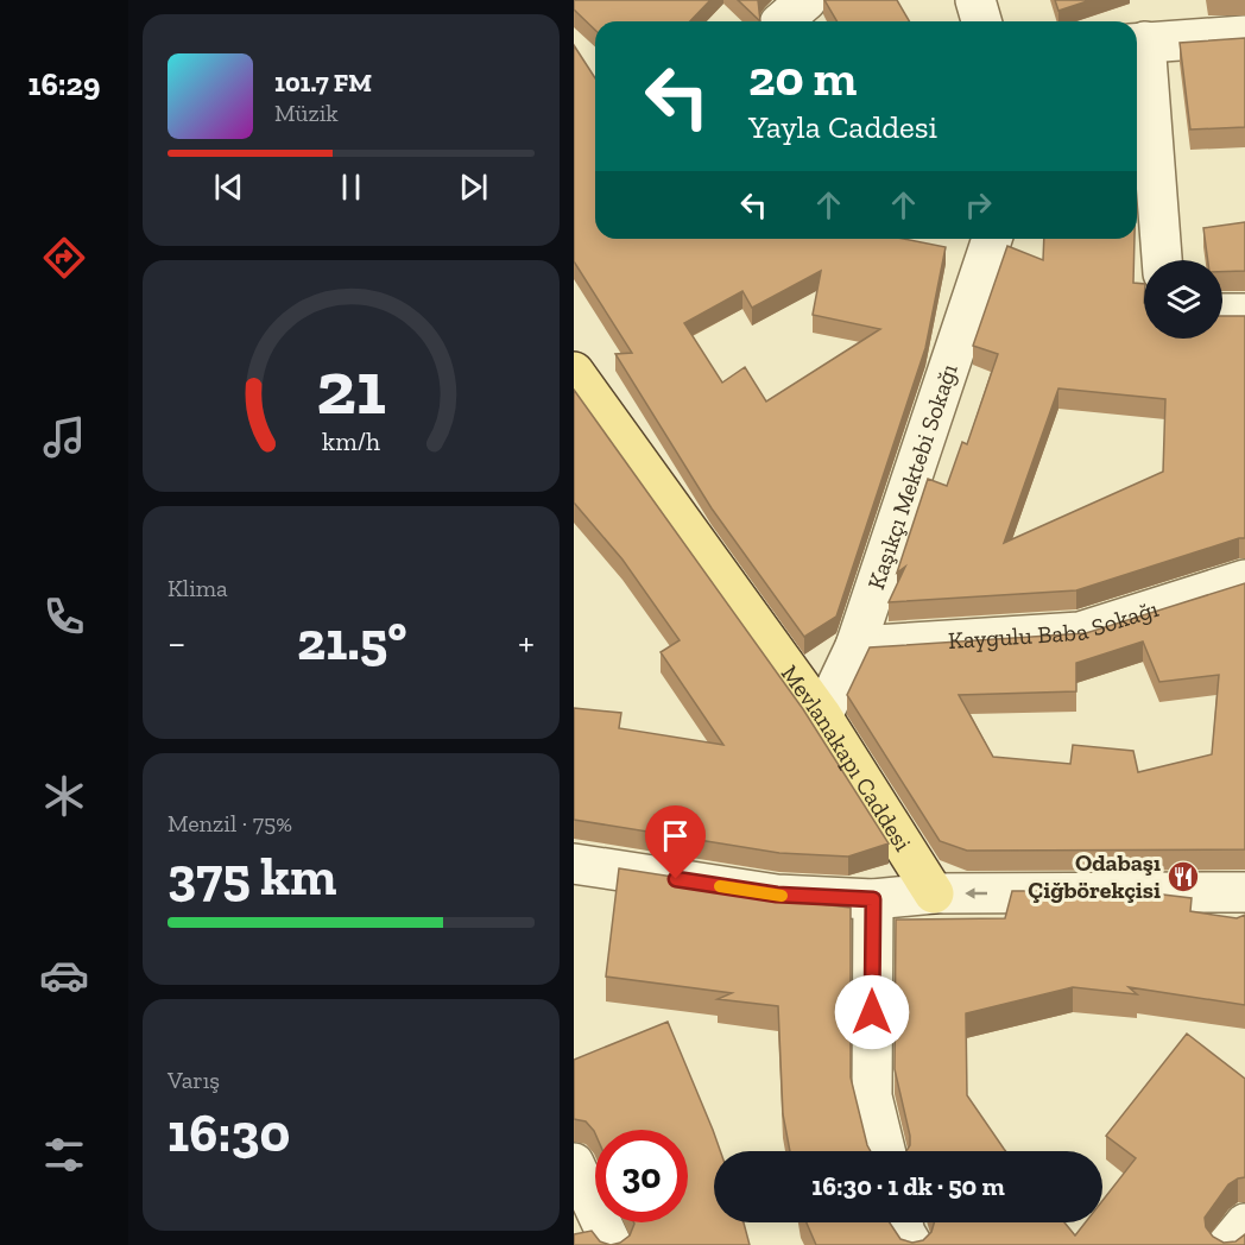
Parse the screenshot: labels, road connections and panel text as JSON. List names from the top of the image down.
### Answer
{
  "streets": {
    "main road": ["Mevlanakapı Caddesi"],
    "street": ["Kaşıkçı Mektebi Sokağı", "Kaygulu Baba Sokağı"]
  },
  "crossings": [
    ["Kaşıkçı Mektebi Sokağı", "Kaygulu Baba Sokağı"],
    ["Kaşıkçı Mektebi Sokağı", "Mevlanakapı Caddesi"]
  ],
  "places": {
    "restaurant": ["Odabaşı Çiğbörekçisi"]
  },
  "page": {
    "tabs": "16:29",
    "turn": ["20 m", "Yayla Caddesi"],
    "song": ["101.7 FM", "Müzik"],
    "tile": [
      "Klima",
      ["Menzil · 75%", "375 km"],
      ["Varış", "16:30"]
    ],
    "heat": ["−", "21.5°", "+"],
    "limit": "30",
    "trip": "16:30 · 1 dk · 50 m",
    "gauge": ["21", "km/h"]
  }
}
